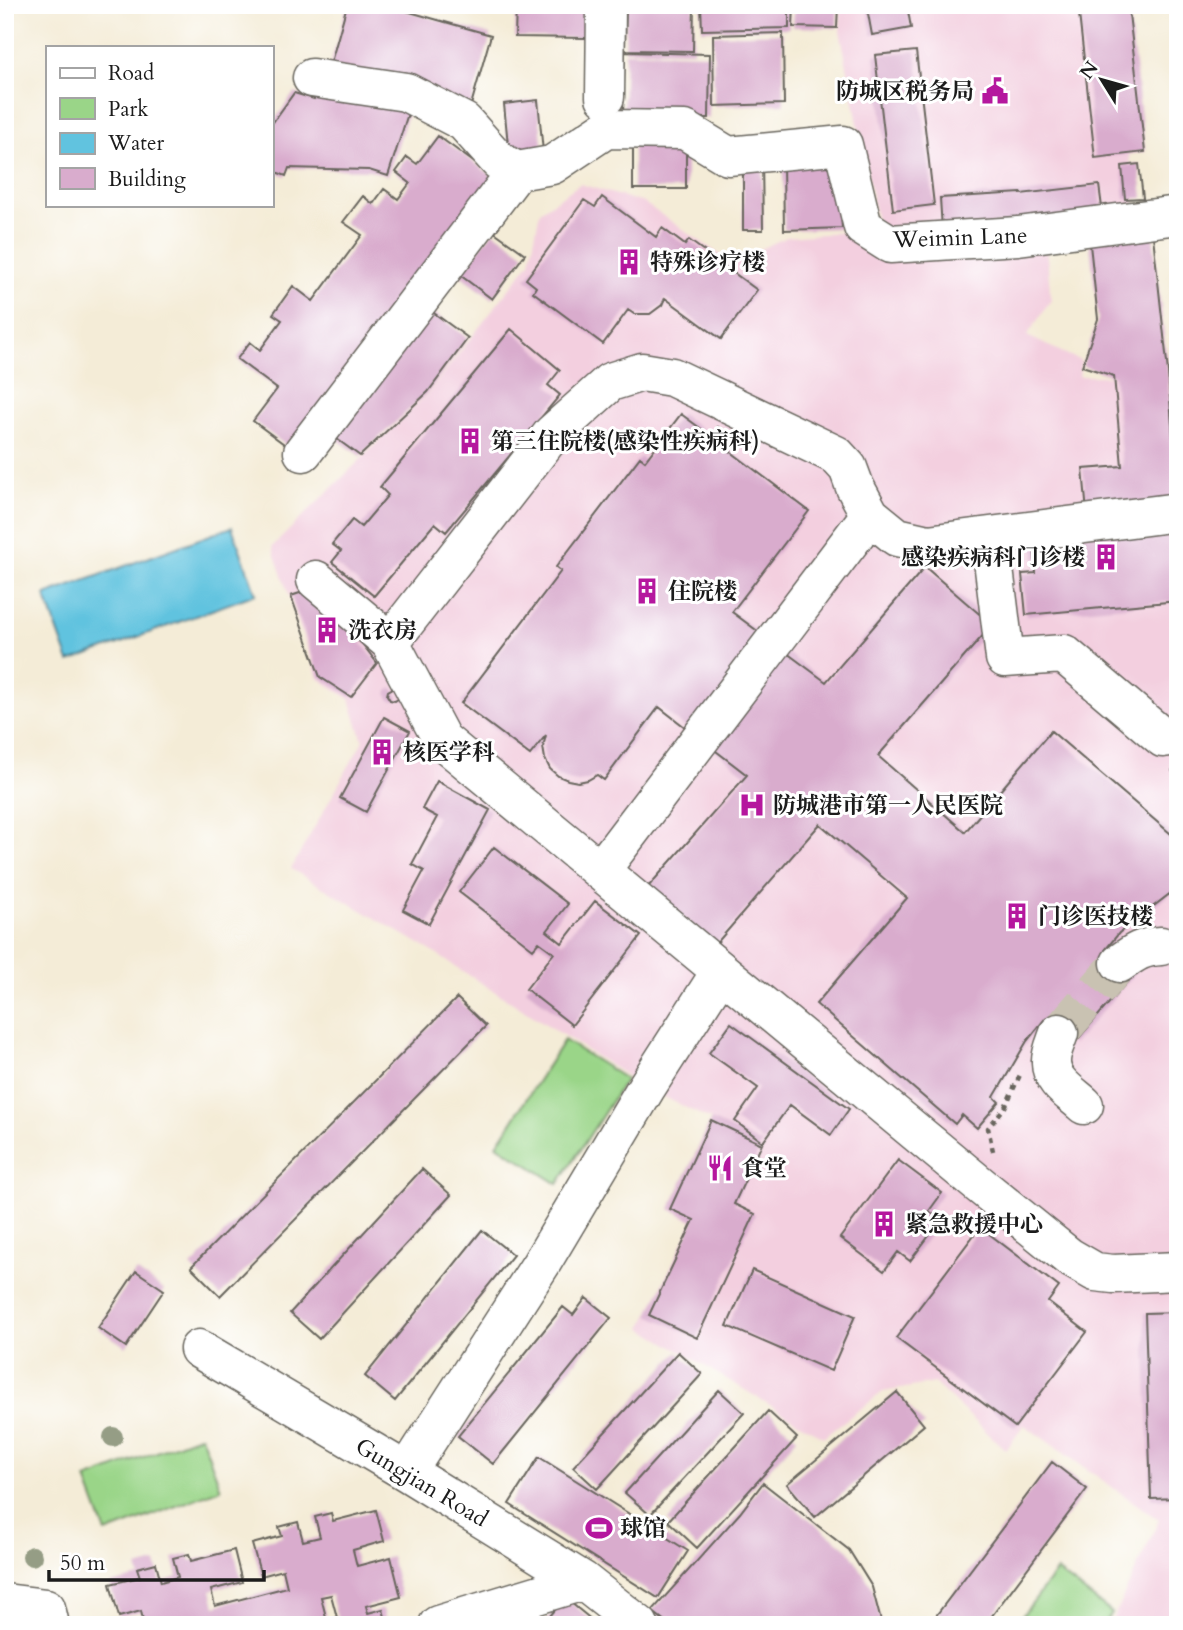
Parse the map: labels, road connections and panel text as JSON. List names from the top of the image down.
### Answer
{
  "streets": {
    "street": ["Weimin Lane", "Gungjian Road"]
  },
  "places": {
    "public building": ["防城区税务局"],
    "building": [
      "特殊诊疗楼",
      "第三住院楼(感染性疾病科)",
      "感染疾病科门诊楼",
      "住院楼",
      "洗衣房",
      "核医学科",
      "门诊医技楼",
      "紧急救援中心"
    ],
    "hospital": ["防城港市第一人民医院"],
    "restaurant": ["食堂"],
    "sports": ["球馆"]
  },
  "legend": [
    "Road",
    "Park",
    "Water",
    "Building"
  ],
  "scale_bar": "50 m",
  "north": "top left"
}
